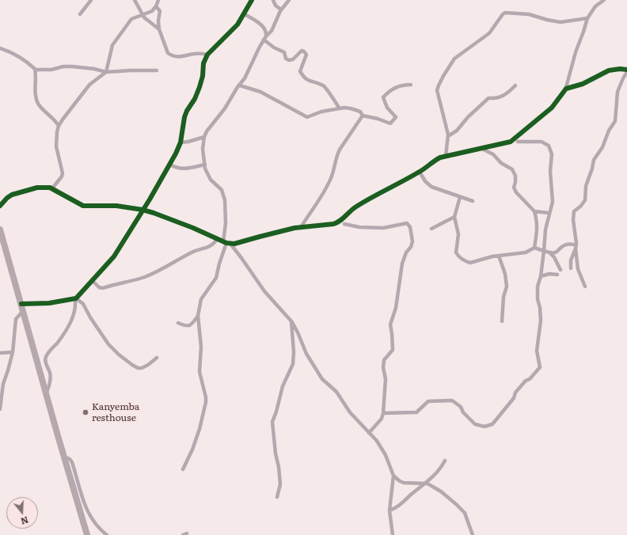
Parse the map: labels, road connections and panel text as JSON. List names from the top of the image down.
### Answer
{
  "places": ["Kanyemba resthouse"],
  "north": "bottom"
}
